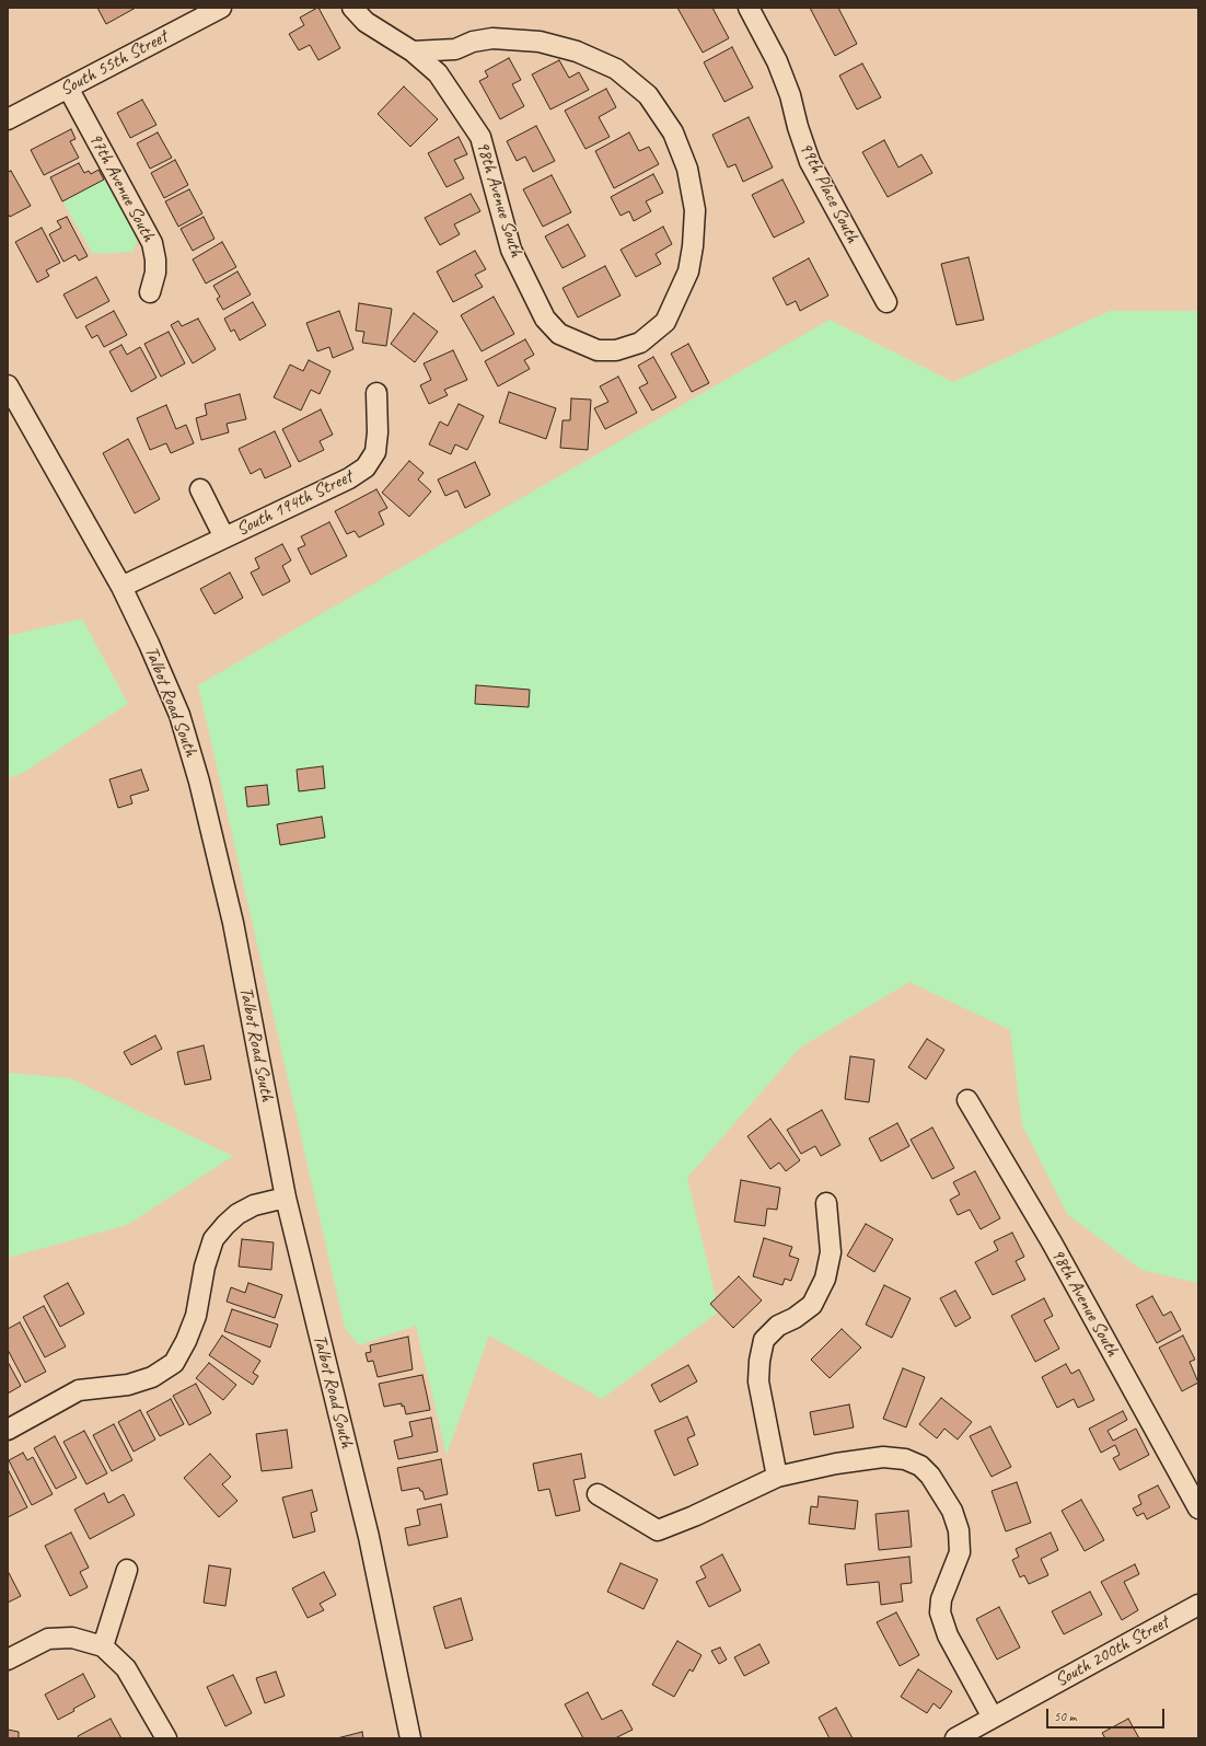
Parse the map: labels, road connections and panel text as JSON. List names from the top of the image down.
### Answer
{
  "streets": {
    "street": [
      "South 55th Street",
      "97th Avenue South",
      "99th Place South",
      "98th Avenue South",
      "South 194th Street",
      "Talbot Road South",
      "South 200th Street"
    ]
  },
  "crossings": [
    ["South 55th Street", "97th Avenue South"],
    ["South 194th Street", "Talbot Road South"]
  ],
  "scale_bar": "50 m"
}
